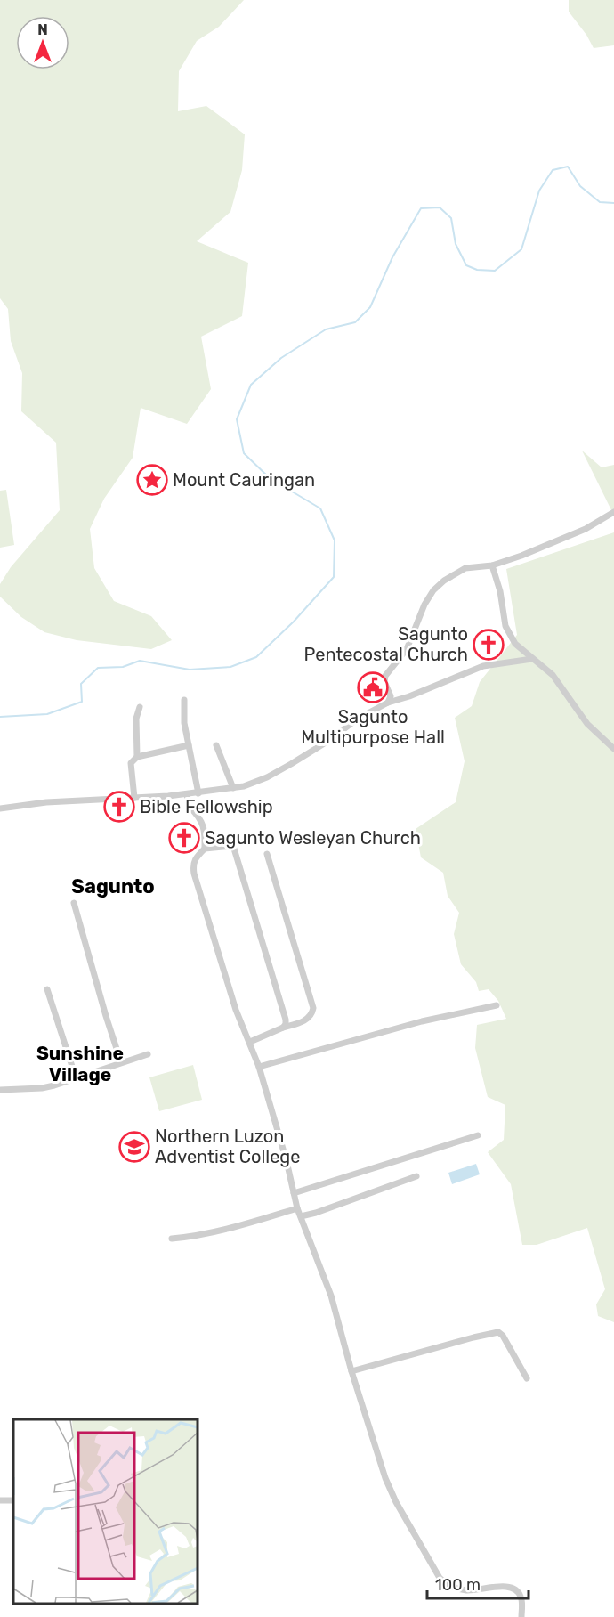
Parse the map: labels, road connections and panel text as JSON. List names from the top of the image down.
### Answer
{
  "districts": ["Sagunto", "Sunshine Village"],
  "places": {
    "place": ["Mount Cauringan"],
    "church": ["Sagunto Pentecostal Church", "Bible Fellowship", "Sagunto Wesleyan Church"],
    "public building": ["Sagunto Multipurpose Hall"],
    "school or university": ["Northern Luzon Adventist College"]
  },
  "scale_bar": "100 m",
  "north": "top"
}
